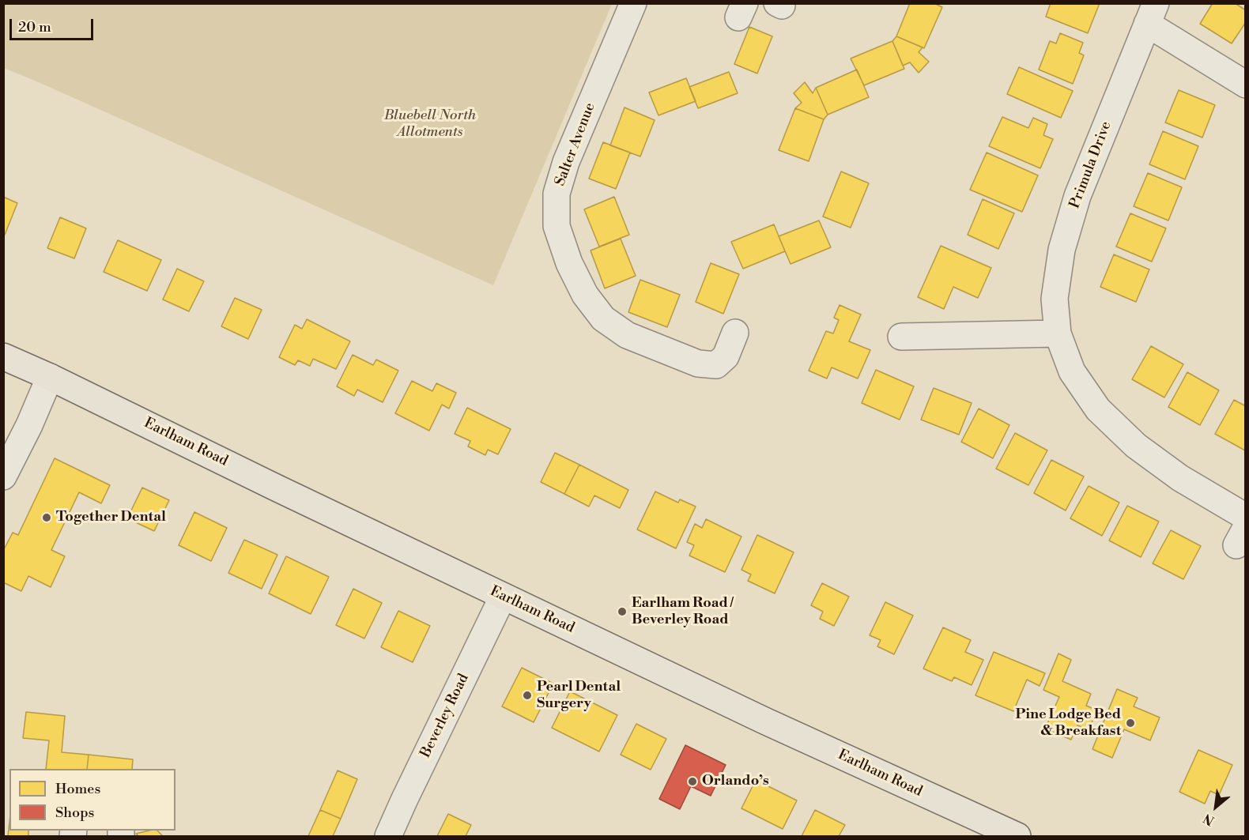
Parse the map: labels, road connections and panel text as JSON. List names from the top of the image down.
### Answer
{
  "streets": {
    "main road": ["Earlham Road"],
    "street": ["Salter Avenue", "Primula Drive", "Beverley Road"]
  },
  "crossings": [
    ["Earlham Road", "Beverley Road"]
  ],
  "parks": ["Bluebell North Allotments"],
  "places": [
    "Together Dental",
    "Earlham Road / Beverley Road",
    "Pearl Dental Surgery",
    "Pine Lodge Bed & Breakfast",
    "Orlando’s"
  ],
  "legend": ["Homes", "Shops"],
  "scale_bar": "20 m",
  "north": "bottom left"
}
